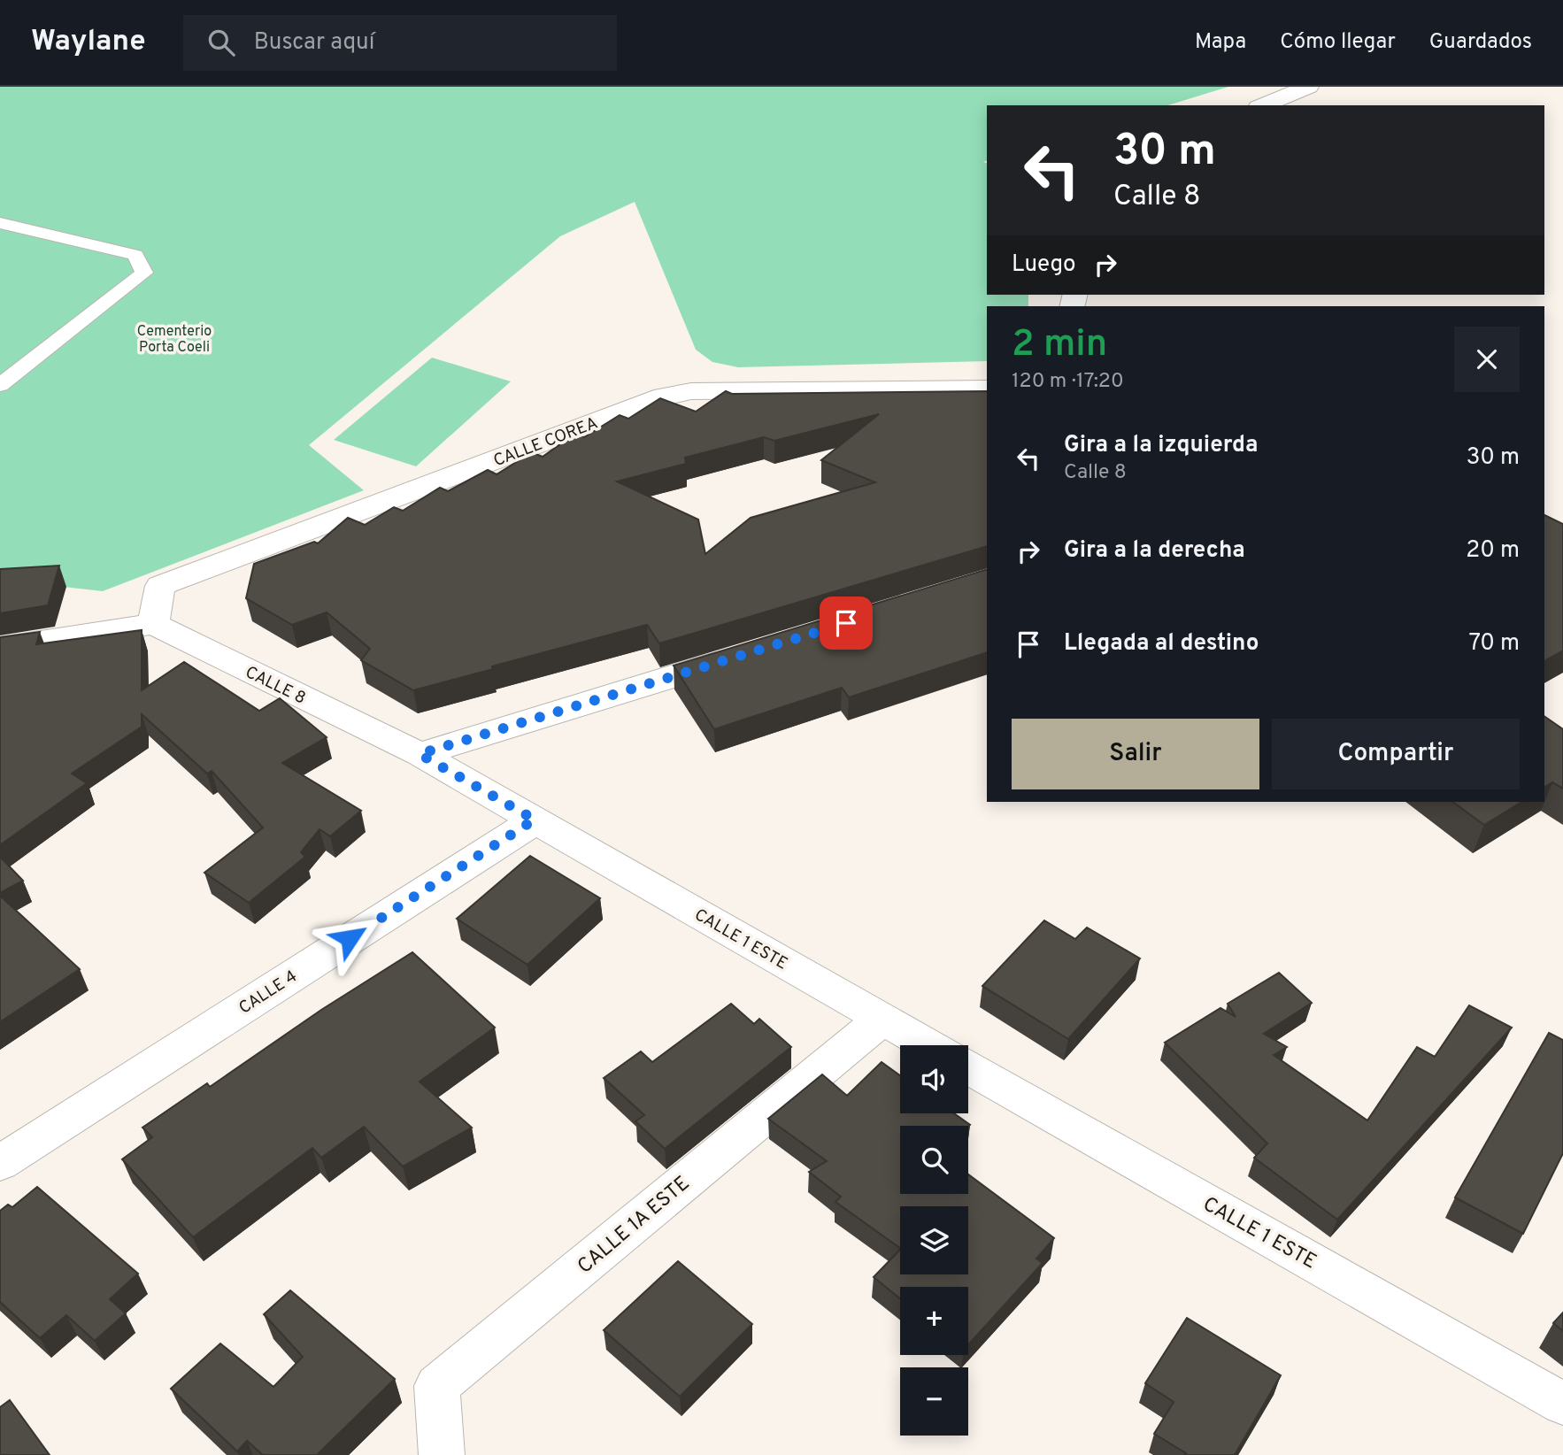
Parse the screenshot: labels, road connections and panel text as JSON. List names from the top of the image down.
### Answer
{
  "streets": {
    "street": [
      "CALLE COREA",
      "CALLE 8",
      "CALLE 1 ESTE",
      "CALLE 4",
      "CALLE 1A ESTE"
    ]
  },
  "crossings": [
    ["CALLE COREA", "CALLE 8"],
    ["CALLE 8", "CALLE 1 ESTE"],
    ["CALLE 8", "CALLE 4"],
    ["CALLE 1 ESTE", "CALLE 4"],
    ["CALLE 1 ESTE", "CALLE 1A ESTE"]
  ],
  "parks": ["Cementerio Porta Coeli"],
  "page": {
    "header": "Waylane",
    "search": "Buscar aquí",
    "nav": ["Mapa", "Cómo llegar", "Guardados"],
    "turn": ["30 m", "Calle 8"],
    "then": "Luego",
    "heading": ["2 min", "120 m · 17:20"],
    "list": [
      {
        "name": "Gira a la izquierda",
        "note": "Calle 8",
        "value": "30 m"
      },
      {
        "name": "Gira a la derecha",
        "value": "20 m"
      },
      {
        "name": "Llegada al destino",
        "value": "70 m"
      }
    ],
    "buttons": ["Salir", "Compartir"],
    "map_buttons": ["+", "−"]
  }
}
